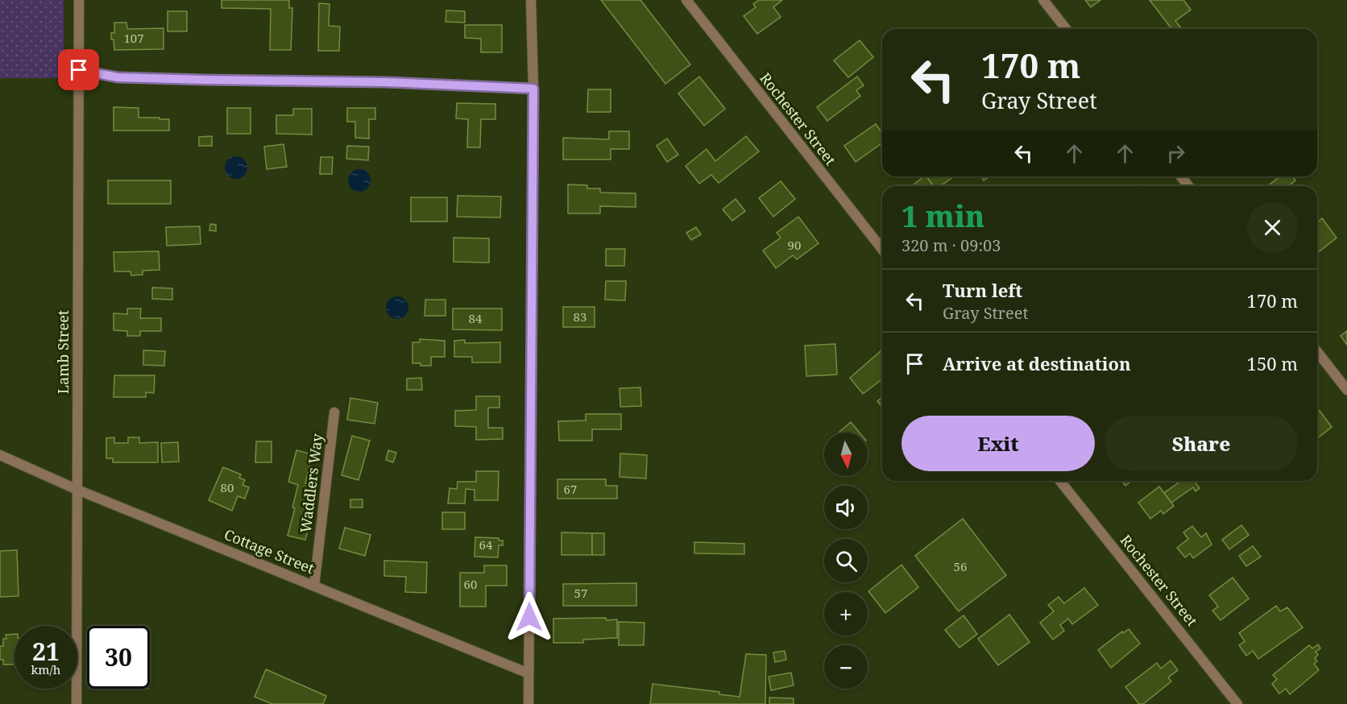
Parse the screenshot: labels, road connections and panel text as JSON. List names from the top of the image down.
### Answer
{
  "streets": {
    "street": [
      "Rochester Street",
      "Lamb Street",
      "Waddlers Way",
      "Cottage Street"
    ]
  },
  "crossings": [
    ["Lamb Street", "Cottage Street"],
    ["Waddlers Way", "Cottage Street"]
  ],
  "house_numbers": [
    "107",
    "90",
    "83",
    "84",
    "80",
    "67",
    "64",
    "56",
    "60",
    "57"
  ],
  "north": "bottom",
  "page": {
    "turn": ["170 m", "Gray Street"],
    "heading": ["1 min", "320 m · 09:03"],
    "list": [
      {
        "name": "Turn left",
        "note": "Gray Street",
        "value": "170 m"
      },
      {
        "name": "Arrive at destination",
        "value": "150 m"
      }
    ],
    "buttons": ["Exit", "Share"],
    "map_buttons": ["+", "−"],
    "speed": "21 km/h",
    "limit": "30"
  }
}
